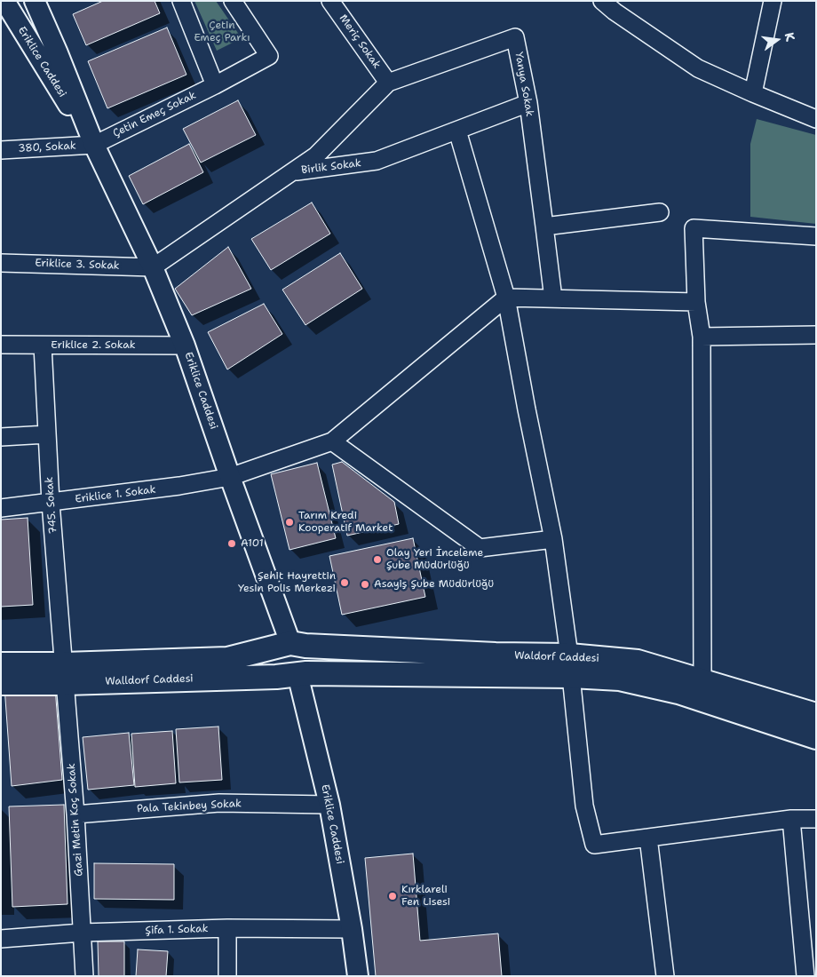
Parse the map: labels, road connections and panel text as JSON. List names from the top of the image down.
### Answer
{
  "streets": {
    "main road": ["Waldorf Caddesi", "Walldorf Caddesi"],
    "street": [
      "Meriç Sokak",
      "Eriklice Caddesi",
      "Yanya Sokak",
      "Çetin Emeç Sokak",
      "380, Sokak",
      "Birlik Sokak",
      "Eriklice 3. Sokak",
      "Eriklice 2. Sokak",
      "Eriklice 1. Sokak",
      "745. Sokak",
      "Pala Tekinbey Sokak",
      "Gazi Metin Koç Sokak",
      "Şifa 1. Sokak"
    ]
  },
  "crossings": [
    ["Meriç Sokak", "Yanya Sokak"],
    ["Eriklice Caddesi", "Çetin Emeç Sokak"],
    ["Eriklice Caddesi", "380, Sokak"],
    ["Eriklice Caddesi", "Birlik Sokak"],
    ["Eriklice Caddesi", "Eriklice 3. Sokak"],
    ["Eriklice Caddesi", "Eriklice 2. Sokak"],
    ["Eriklice Caddesi", "Eriklice 1. Sokak"],
    ["Eriklice Caddesi", "Waldorf Caddesi"],
    ["Eriklice Caddesi", "Walldorf Caddesi"],
    ["Eriklice Caddesi", "Pala Tekinbey Sokak"],
    ["Eriklice Caddesi", "Şifa 1. Sokak"],
    ["Yanya Sokak", "Birlik Sokak"],
    ["Çetin Emeç Sokak", "380, Sokak"],
    ["Birlik Sokak", "Eriklice 3. Sokak"],
    ["Eriklice 2. Sokak", "745. Sokak"],
    ["Eriklice 1. Sokak", "745. Sokak"],
    ["745. Sokak", "Walldorf Caddesi"],
    ["745. Sokak", "Gazi Metin Koç Sokak"],
    ["Waldorf Caddesi", "Walldorf Caddesi"],
    ["Walldorf Caddesi", "Gazi Metin Koç Sokak"],
    ["Pala Tekinbey Sokak", "Gazi Metin Koç Sokak"],
    ["Gazi Metin Koç Sokak", "Şifa 1. Sokak"]
  ],
  "parks": ["Çetin Emeç Parkı"],
  "places": [
    "Tarım Kredi Kooperatif Market",
    "A101",
    "Olay Yeri İnceleme Şube Müdürlüğü",
    "Şehit Hayrettin Yesin Polis Merkezi",
    "Asayiş Şube Müdürlüğü",
    "Kırklareli Fen Lisesi"
  ],
  "north": "right"
}
